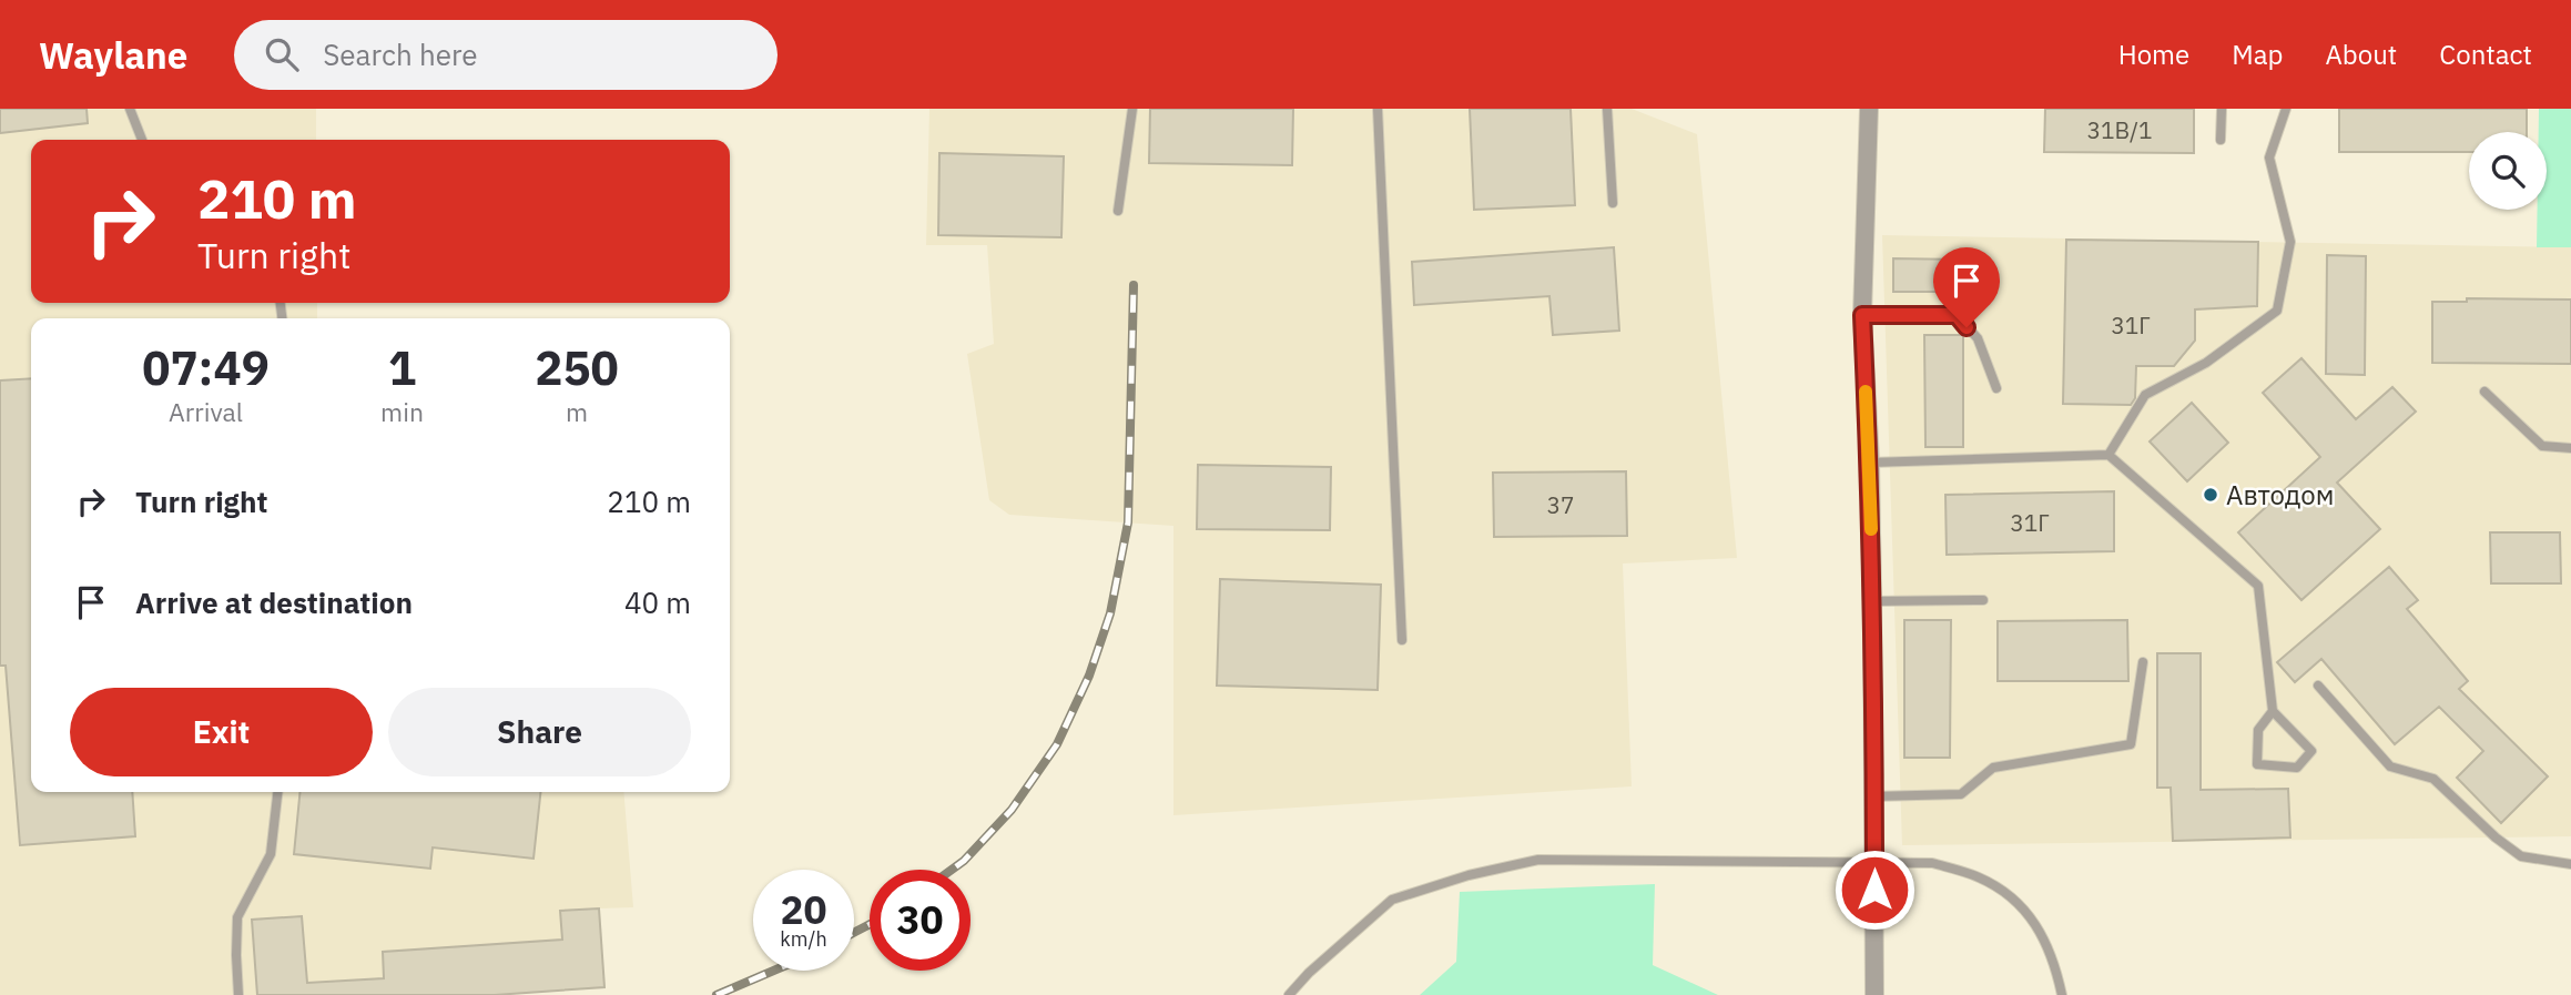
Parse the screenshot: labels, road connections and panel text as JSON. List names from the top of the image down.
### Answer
{
  "places": ["Автодом"],
  "house_numbers": [
    "31В/1",
    "31Г",
    "37",
    "31Г"
  ],
  "page": {
    "header": "Waylane",
    "search": "Search here",
    "nav": [
      "Home",
      "Map",
      "About",
      "Contact"
    ],
    "turn": ["210 m", "Turn right"],
    "eta": [
      "07:49",
      "Arrival",
      "1",
      "min",
      "250",
      "m"
    ],
    "list": [
      {
        "name": "Turn right",
        "value": "210 m"
      },
      {
        "name": "Arrive at destination",
        "value": "40 m"
      }
    ],
    "buttons": ["Exit", "Share"],
    "speed": "20 km/h",
    "limit": "30"
  }
}
